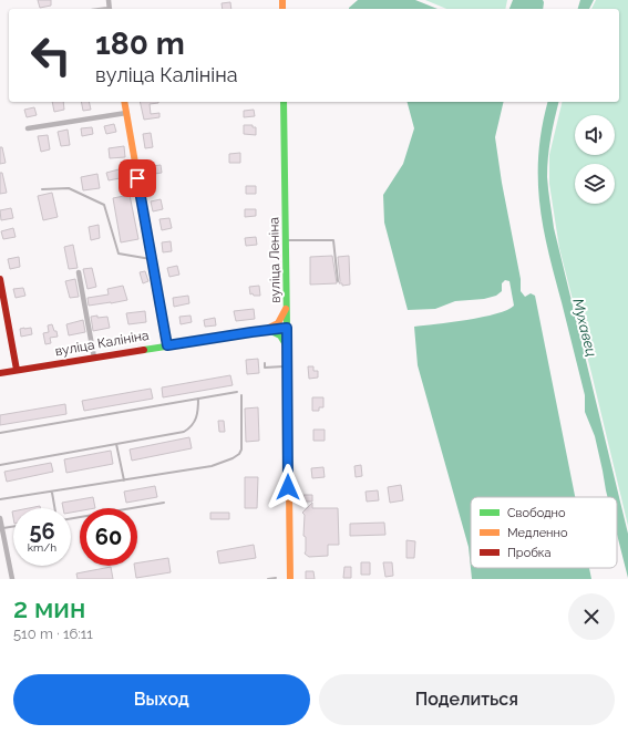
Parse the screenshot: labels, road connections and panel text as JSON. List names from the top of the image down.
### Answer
{
  "streets": {
    "street": ["вуліца Леніна", "вуліца Калініна"]
  },
  "crossings": [
    ["вуліца Леніна", "вуліца Калініна"]
  ],
  "water": ["Мухавец"],
  "legend": ["Свободно", "Медленно", "Пробка"],
  "page": {
    "turn": ["180 m", "вуліца Калініна"],
    "speed": "56 km/h",
    "limit": "60",
    "heading": ["2 мин", "510 m · 16:11"],
    "buttons": ["Выход", "Поделиться"]
  }
}
